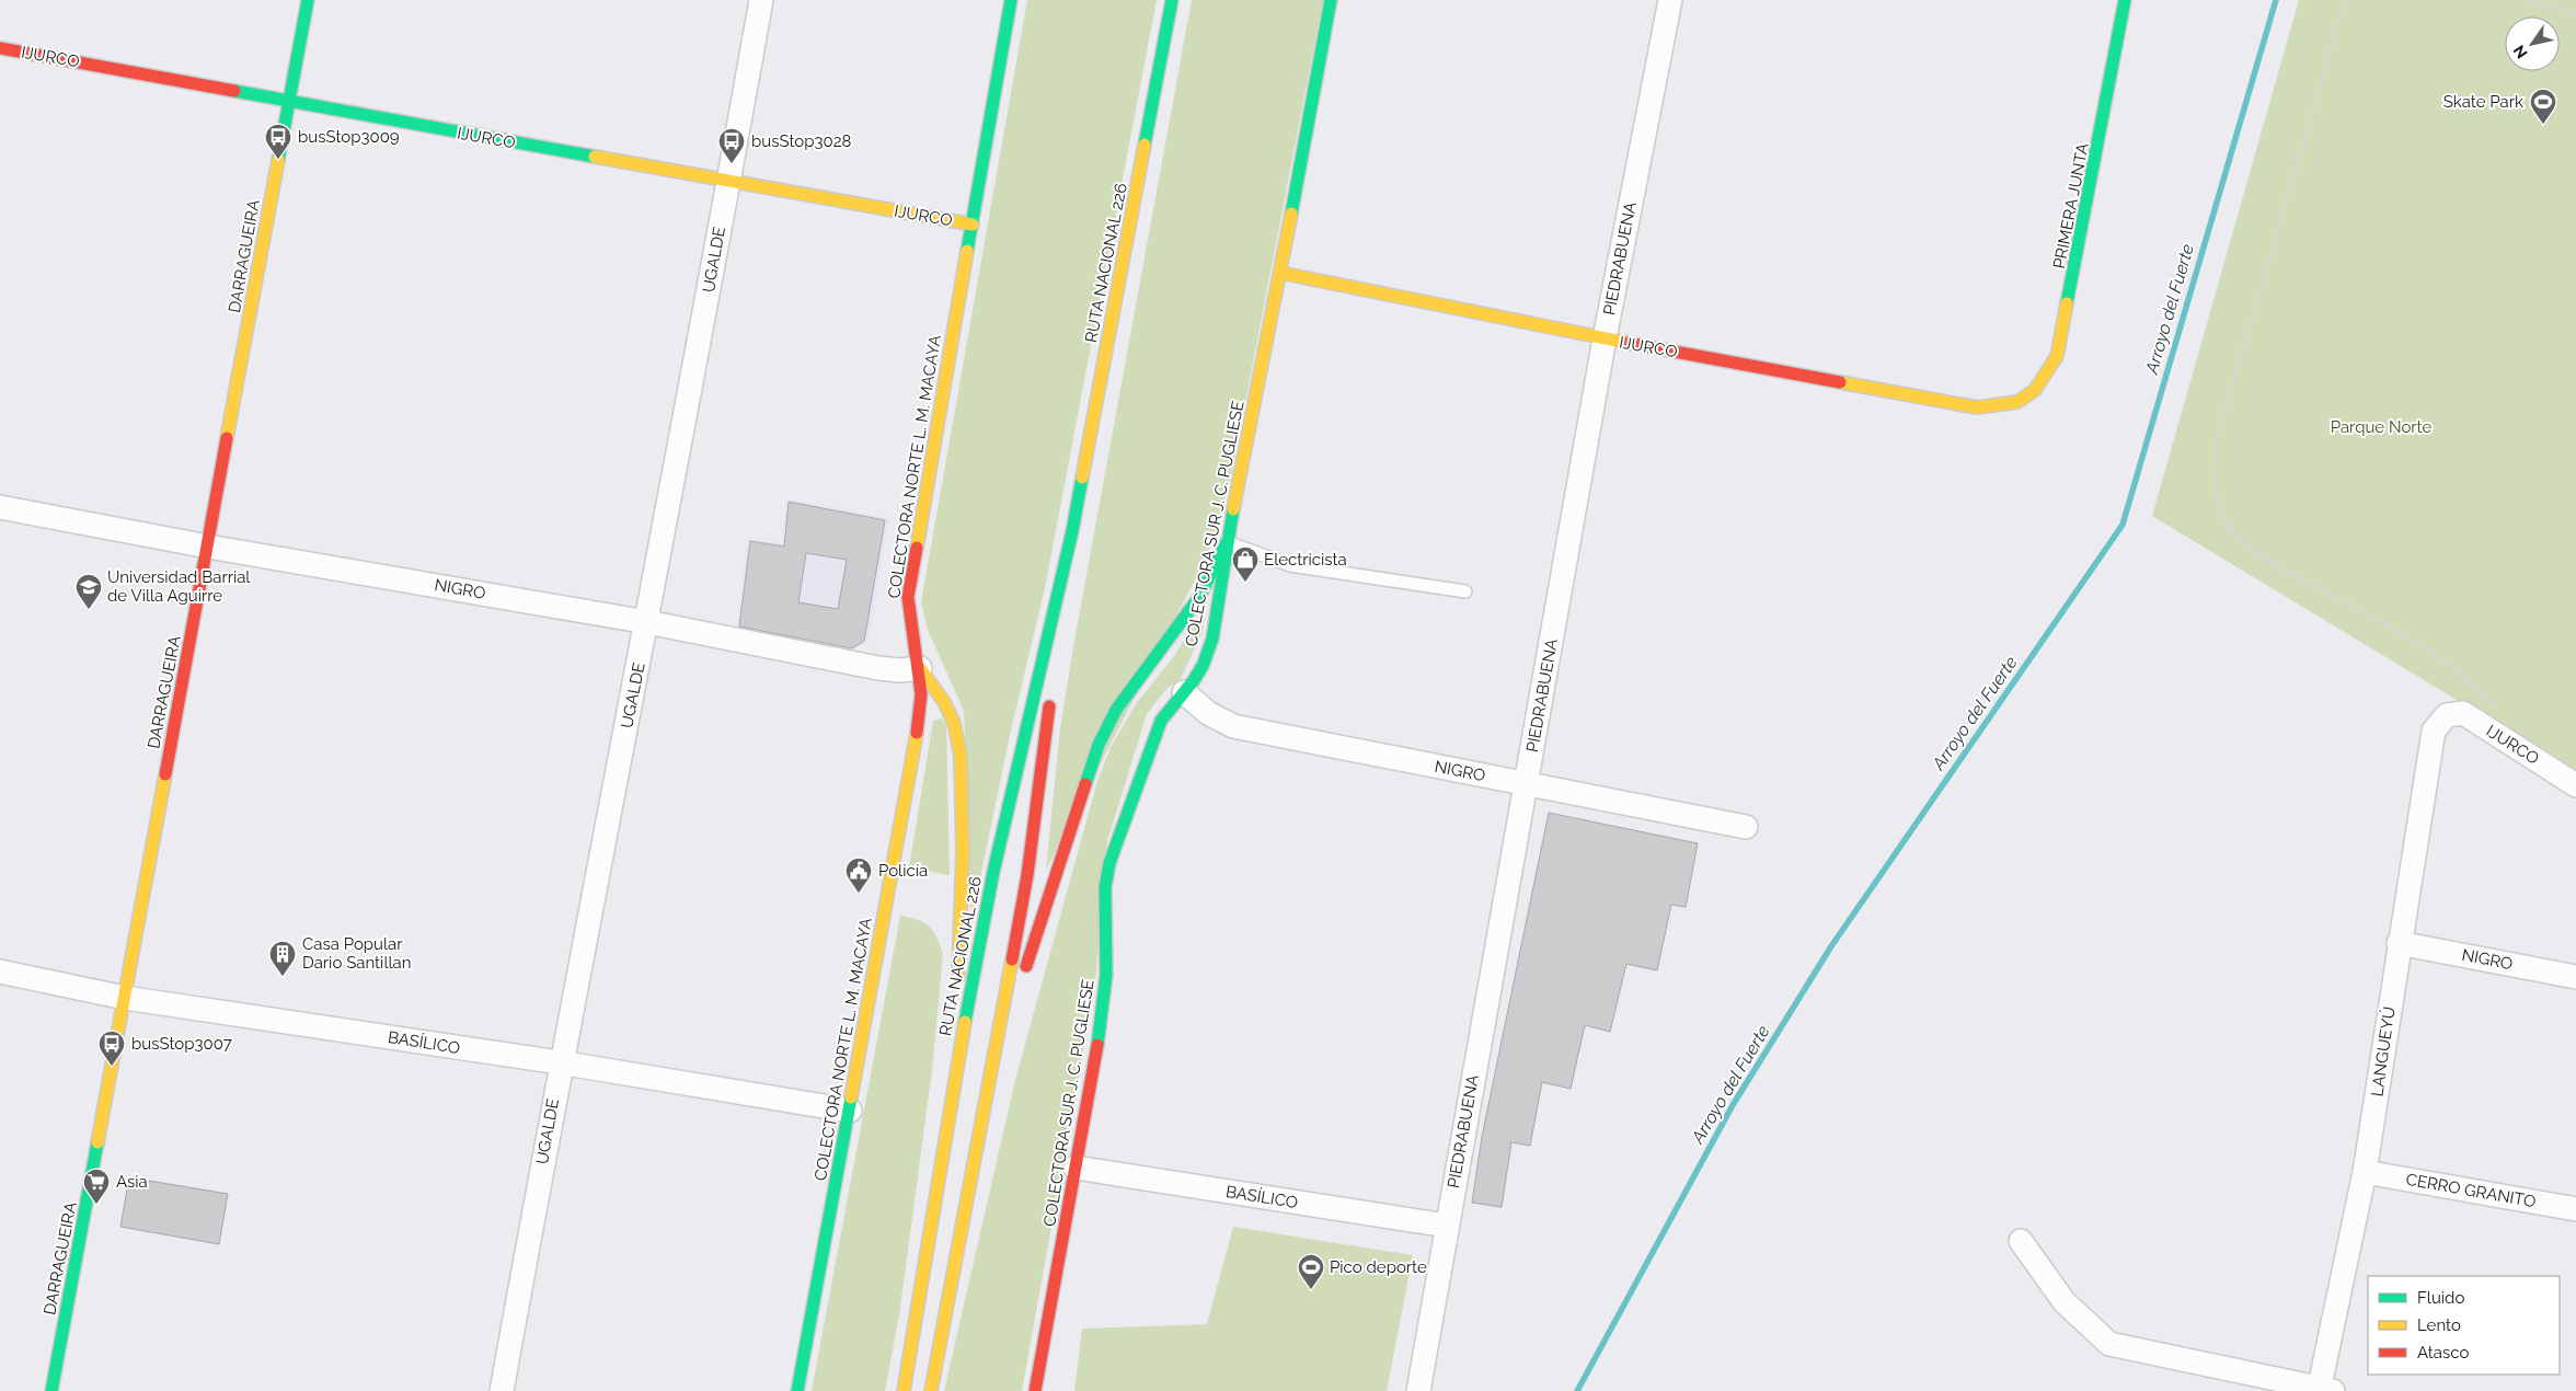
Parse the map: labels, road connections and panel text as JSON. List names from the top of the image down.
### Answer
{
  "streets": {
    "main road": [
      "IJURCO",
      "PRIMERA JUNTA",
      "DARRAGUEIRA",
      "RUTA NACIONAL 226",
      "COLECTORA NORTE L. M. MACAYA",
      "COLECTORA SUR J. C. PUGLIESE"
    ],
    "street": [
      "PIEDRABUENA",
      "UGALDE",
      "NIGRO",
      "BASÍLICO",
      "LANGUEYÚ",
      "CERRO GRANITO"
    ]
  },
  "crossings": [
    ["IJURCO", "PRIMERA JUNTA"],
    ["IJURCO", "DARRAGUEIRA"],
    ["IJURCO", "PIEDRABUENA"],
    ["IJURCO", "UGALDE"],
    ["IJURCO", "COLECTORA NORTE L. M. MACAYA"],
    ["IJURCO", "COLECTORA SUR J. C. PUGLIESE"],
    ["IJURCO", "LANGUEYÚ"],
    ["DARRAGUEIRA", "NIGRO"],
    ["DARRAGUEIRA", "BASÍLICO"],
    ["PIEDRABUENA", "NIGRO"],
    ["PIEDRABUENA", "BASÍLICO"],
    ["UGALDE", "NIGRO"],
    ["UGALDE", "BASÍLICO"],
    ["COLECTORA NORTE L. M. MACAYA", "NIGRO"],
    ["COLECTORA NORTE L. M. MACAYA", "BASÍLICO"],
    ["COLECTORA SUR J. C. PUGLIESE", "NIGRO"],
    ["COLECTORA SUR J. C. PUGLIESE", "BASÍLICO"],
    ["NIGRO", "LANGUEYÚ"],
    ["LANGUEYÚ", "CERRO GRANITO"]
  ],
  "water": ["Arroyo del Fuerte"],
  "parks": ["Parque Norte"],
  "places": {
    "sports": ["Skate Park", "Pico deporte"],
    "bus stop": ["busStop3009", "busStop3028", "busStop3007"],
    "shop": ["Electricista"],
    "school or university": ["Universidad Barrial de Villa Aguirre"],
    "public building": ["Policía"],
    "building": ["Casa Popular Dario Santillan"],
    "supermarket": ["Asia"]
  },
  "legend": ["Fluido", "Lento", "Atasco"],
  "north": "bottom left"
}
